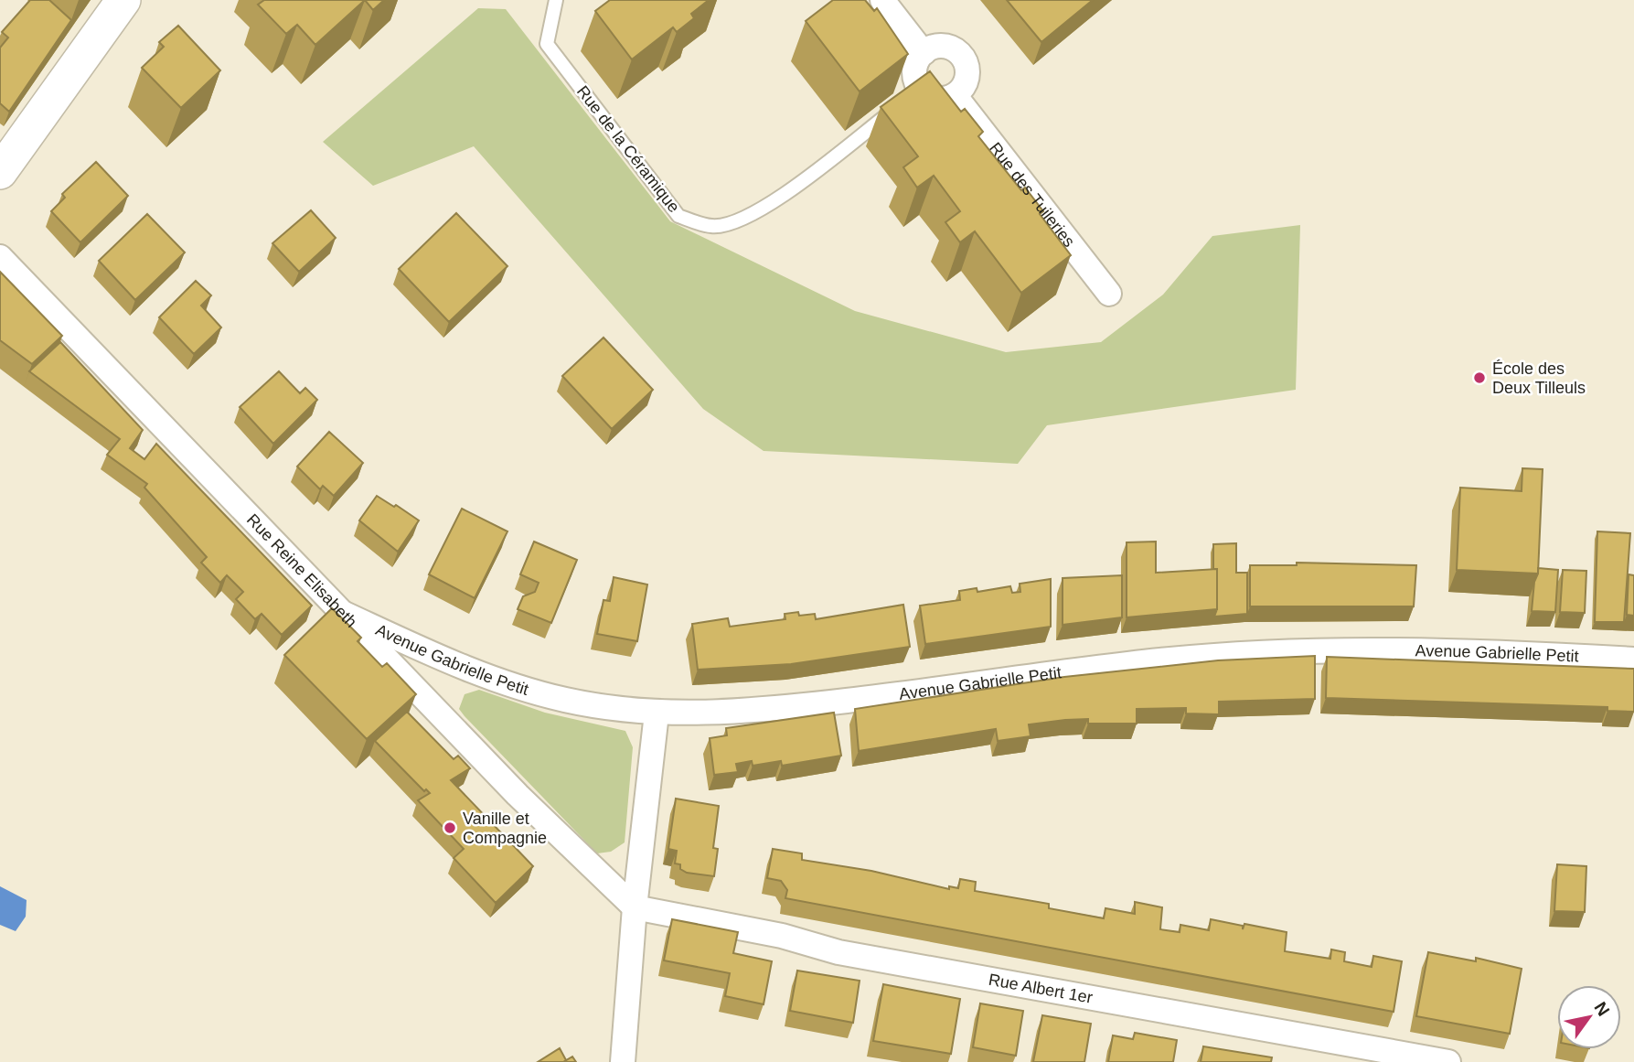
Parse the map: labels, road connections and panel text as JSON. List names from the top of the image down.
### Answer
{
  "streets": {
    "street": [
      "Rue des Tuileries",
      "Rue Reine Elisabeth",
      "Avenue Gabrielle Petit",
      "Rue Albert 1er"
    ],
    "lane": ["Rue de la Céramique"]
  },
  "crossings": [
    ["Rue de la Céramique", "Rue des Tuileries"],
    ["Rue Reine Elisabeth", "Avenue Gabrielle Petit"],
    ["Rue Reine Elisabeth", "Rue Albert 1er"]
  ],
  "places": ["École des Deux Tilleuls", "Vanille et Compagnie"],
  "north": "top right"
}
